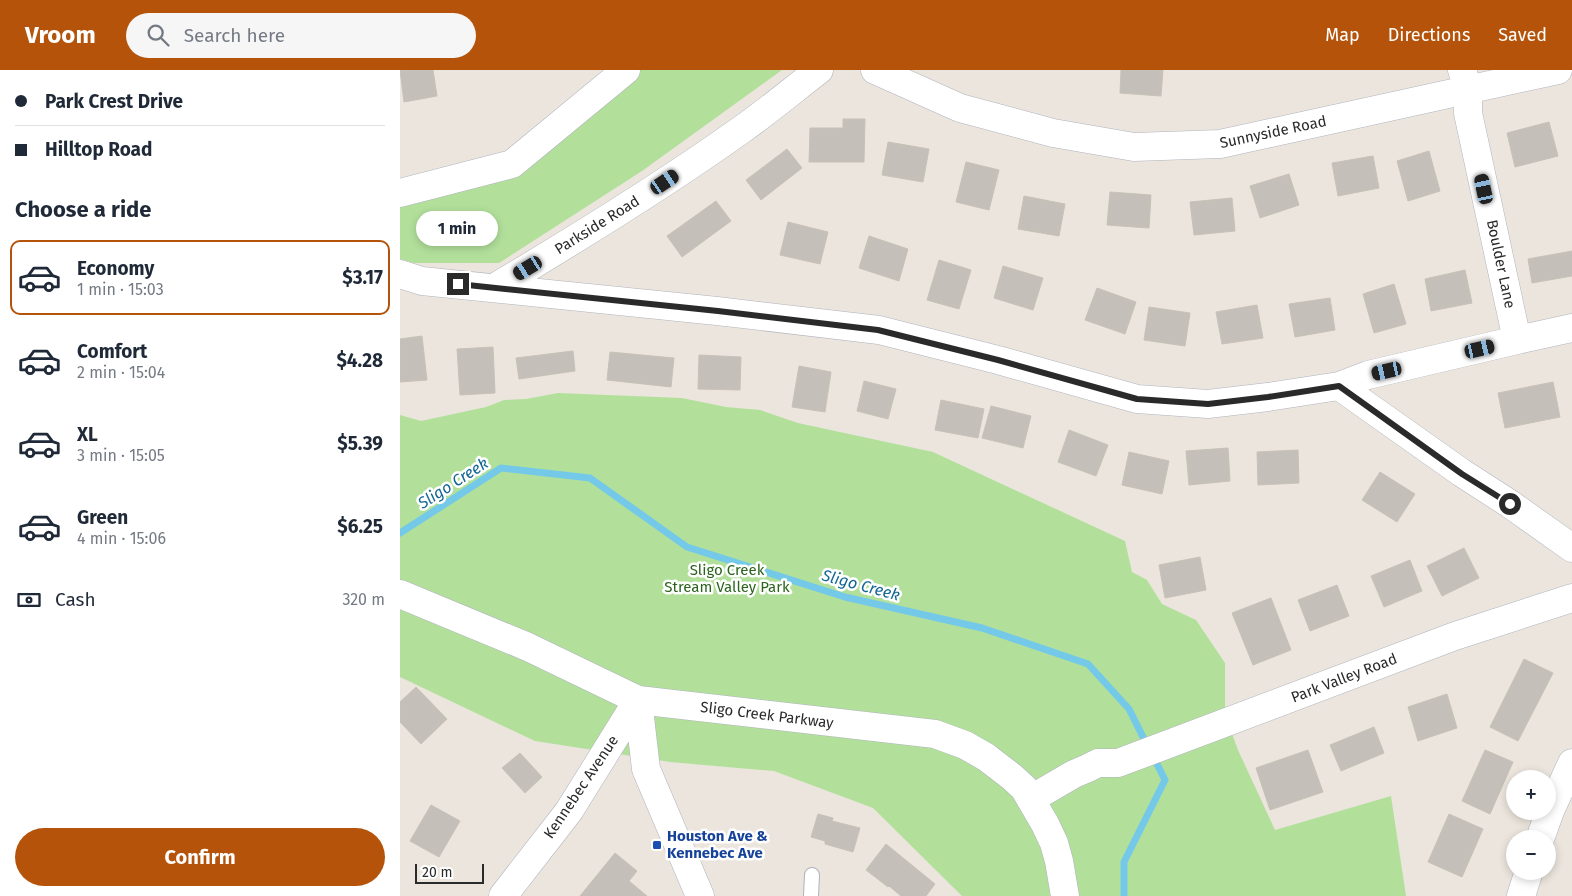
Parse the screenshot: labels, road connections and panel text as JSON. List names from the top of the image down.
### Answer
{
  "streets": {
    "street": [
      "Sunnyside Road",
      "Parkside Road",
      "Boulder Lane",
      "Park Valley Road",
      "Sligo Creek Parkway",
      "Kennebec Avenue"
    ]
  },
  "crossings": [
    ["Sunnyside Road", "Boulder Lane"],
    ["Park Valley Road", "Sligo Creek Parkway"],
    ["Sligo Creek Parkway", "Kennebec Avenue"]
  ],
  "water": ["Sligo Creek"],
  "parks": ["Sligo Creek Stream Valley Park"],
  "places": {
    "transit": ["Houston Ave & Kennebec Ave"]
  },
  "scale_bar": "20 m",
  "page": {
    "header": "Vroom",
    "search": "Search here",
    "nav": ["Map", "Directions", "Saved"],
    "banner": ["Park Crest Drive", "Hilltop Road"],
    "heading": "Choose a ride",
    "bubble": "1 min",
    "list": [
      {
        "name": "Economy",
        "note": "1 min · 15:03",
        "value": "$3.17"
      },
      {
        "name": "Comfort",
        "note": "2 min · 15:04",
        "value": "$4.28"
      },
      {
        "name": "XL",
        "note": "3 min · 15:05",
        "value": "$5.39"
      },
      {
        "name": "Green",
        "note": "4 min · 15:06",
        "value": "$6.25"
      }
    ],
    "pay": ["Cash", "320 m"],
    "map_buttons": ["+", "−"],
    "buttons": "Confirm",
    "scale": "20 m"
  }
}
